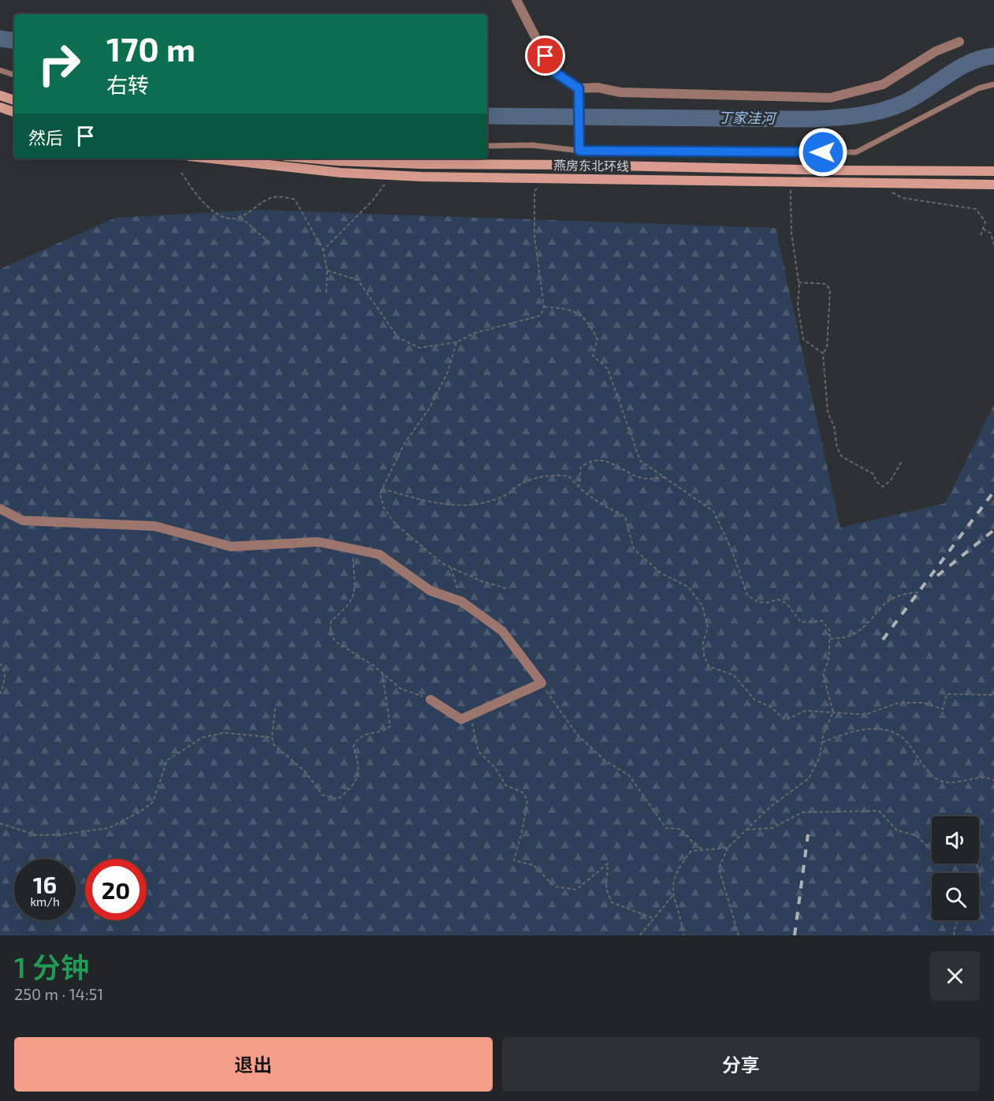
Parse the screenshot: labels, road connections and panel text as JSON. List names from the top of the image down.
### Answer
{
  "streets": {
    "main road": ["燕房东北环线"]
  },
  "water": ["丁家洼河"],
  "page": {
    "turn": ["170 m", "右转"],
    "then": "然后",
    "speed": "16 km/h",
    "limit": "20",
    "heading": ["1 分钟", "250 m · 14:51"],
    "buttons": ["退出", "分享"]
  }
}
